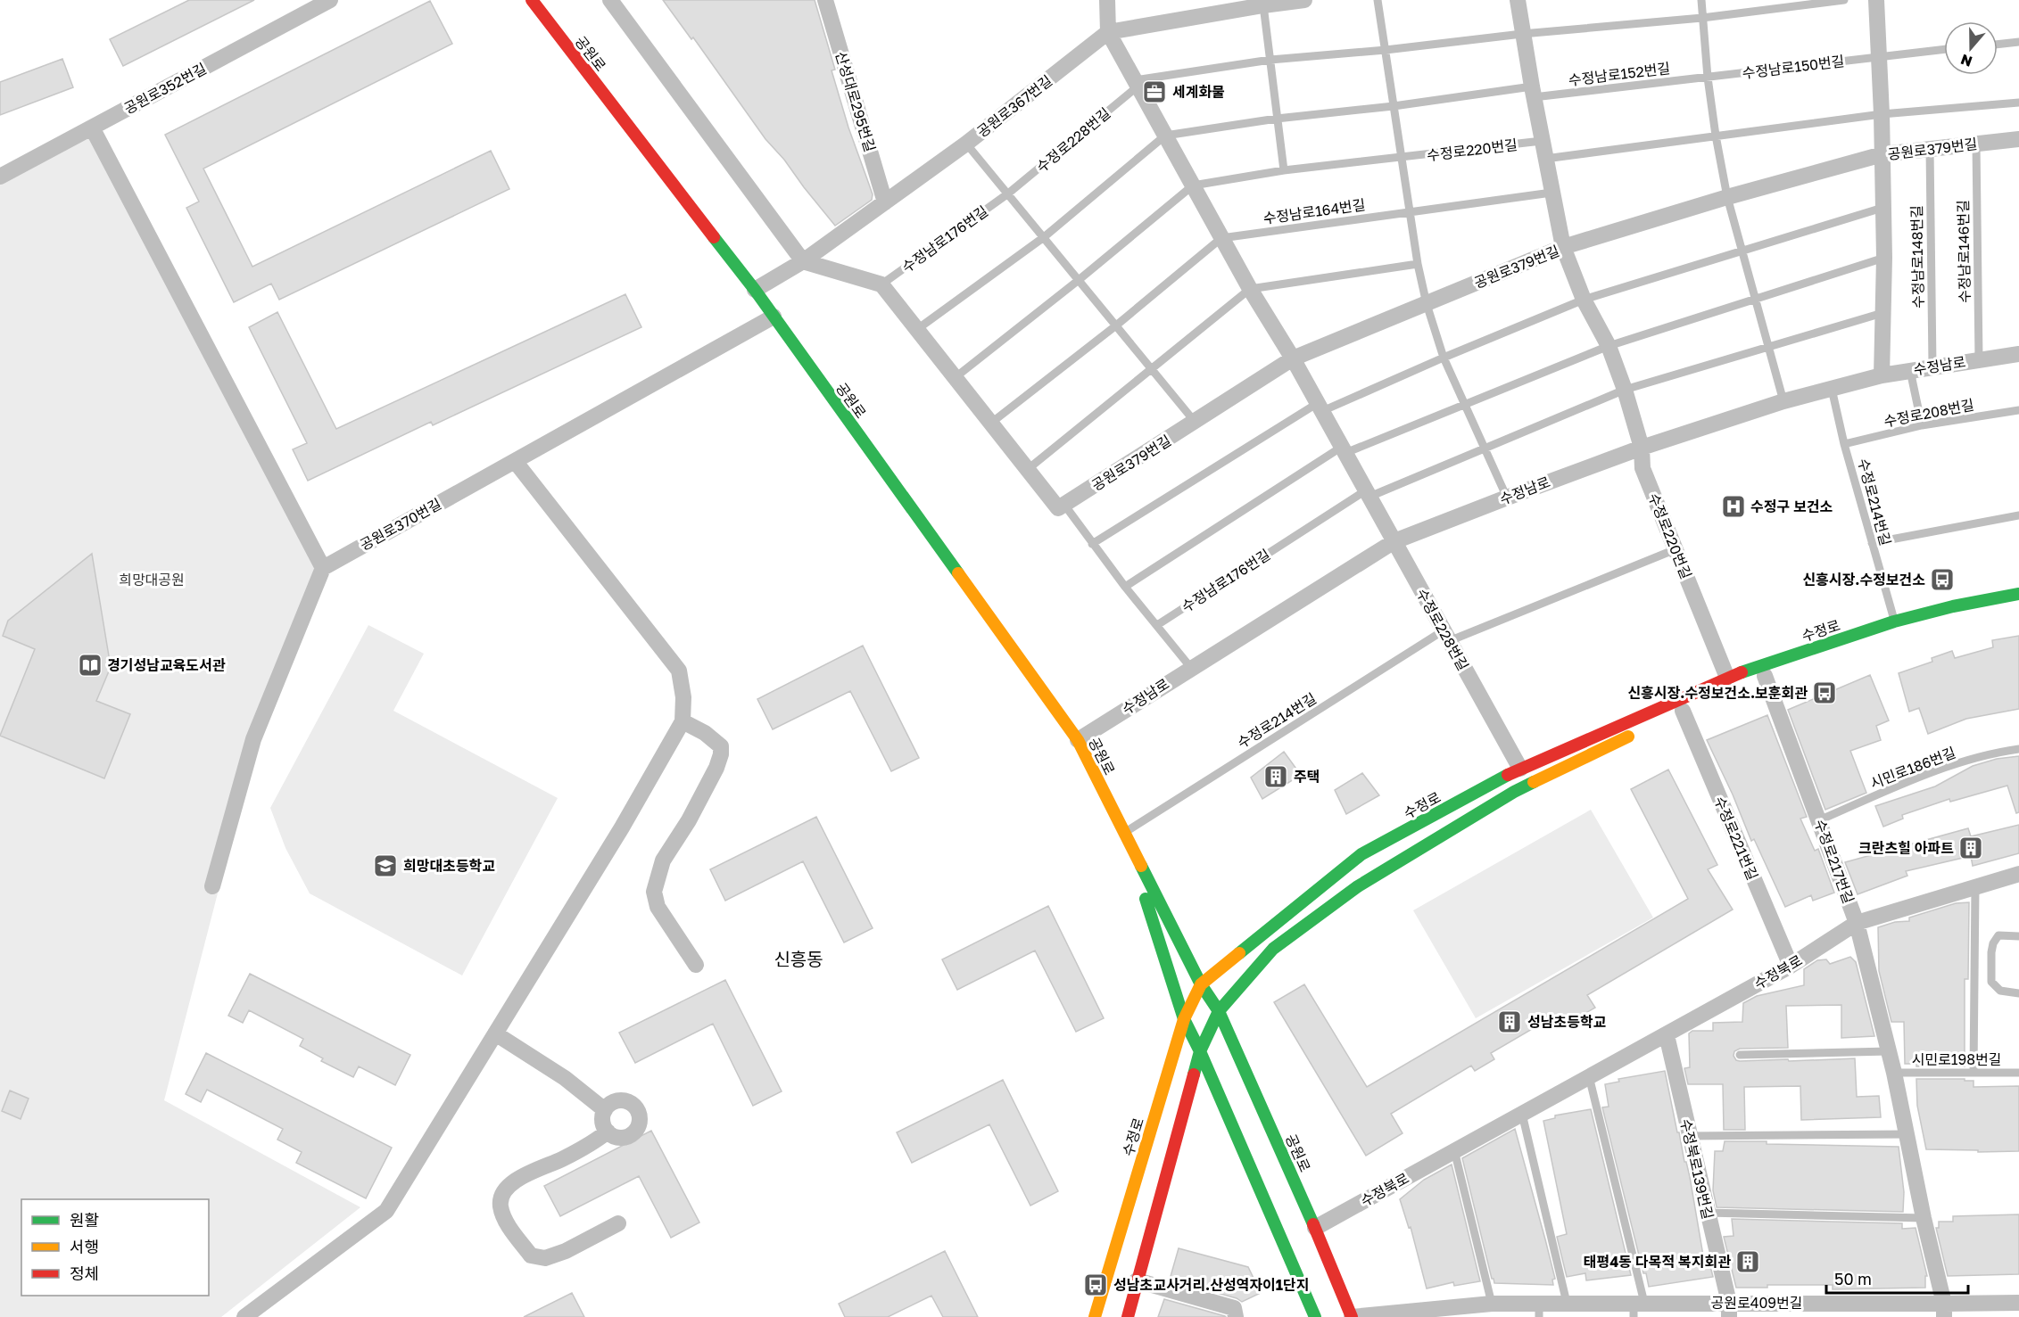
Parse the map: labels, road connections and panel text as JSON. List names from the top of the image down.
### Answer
{
  "streets": {
    "main road": ["공원로", "수정로"],
    "street": [
      "공원로352번길",
      "산성대로295번길",
      "공원로367번길",
      "수정로228번길",
      "공원로379번길",
      "수정로220번길",
      "수정남로",
      "공원로370번길",
      "수정로221번길",
      "수정로217번길",
      "수정북로",
      "수정북로139번길",
      "공원로409번길"
    ],
    "lane": [
      "수정남로150번길",
      "수정남로152번길",
      "수정남로164번길",
      "수정남로176번길",
      "수정남로146번길",
      "수정남로148번길",
      "수정로208번길",
      "수정로214번길",
      "시민로186번길",
      "시민로198번길"
    ]
  },
  "crossings": [
    ["공원로", "공원로367번길"],
    ["공원로", "수정남로"],
    ["공원로", "수정로214번길"],
    ["공원로", "공원로370번길"],
    ["공원로", "수정로"],
    ["공원로", "수정북로"],
    ["공원로", "공원로409번길"],
    ["수정남로150번길", "수정남로152번길"],
    ["수정남로152번길", "수정로220번길"],
    ["산성대로295번길", "공원로367번길"],
    ["공원로367번길", "수정로228번길"],
    ["수정로228번길", "공원로379번길"],
    ["수정로228번길", "수정남로164번길"],
    ["수정로228번길", "수정남로176번길"],
    ["수정로228번길", "수정남로"],
    ["수정로228번길", "수정로214번길"],
    ["수정로228번길", "수정로"],
    ["공원로379번길", "수정로220번길"],
    ["공원로379번길", "수정남로146번길"],
    ["공원로379번길", "수정남로148번길"],
    ["수정로220번길", "수정남로"],
    ["수정로220번길", "수정로214번길"],
    ["수정로220번길", "수정로"],
    ["수정남로146번길", "수정남로"],
    ["수정남로148번길", "수정남로"],
    ["수정남로", "수정로214번길"],
    ["수정로208번길", "수정로214번길"],
    ["수정로214번길", "수정로"],
    ["수정로", "수정로221번길"],
    ["수정로", "수정로217번길"],
    ["시민로186번길", "수정로217번길"],
    ["수정로221번길", "수정북로"],
    ["수정로217번길", "수정북로"],
    ["수정로217번길", "시민로198번길"],
    ["수정로217번길", "공원로409번길"],
    ["수정북로", "수정북로139번길"],
    ["수정북로139번길", "공원로409번길"]
  ],
  "districts": ["신흥동"],
  "parks": ["희망대공원"],
  "places": {
    "office": ["세계화물"],
    "hospital": ["수정구 보건소"],
    "bus stop": ["신흥시장.수정보건소", "신흥시장.수정보건소.보훈회관", "성남초교사거리.산성역자이1단지"],
    "library": ["경기성남교육도서관"],
    "building": [
      "주택",
      "크란츠힐 아파트",
      "성남초등학교",
      "태평4동 다목적 복지회관"
    ],
    "school or university": ["희망대초등학교"]
  },
  "legend": ["원활", "서행", "정체"],
  "scale_bar": "50 m",
  "north": "bottom"
}
